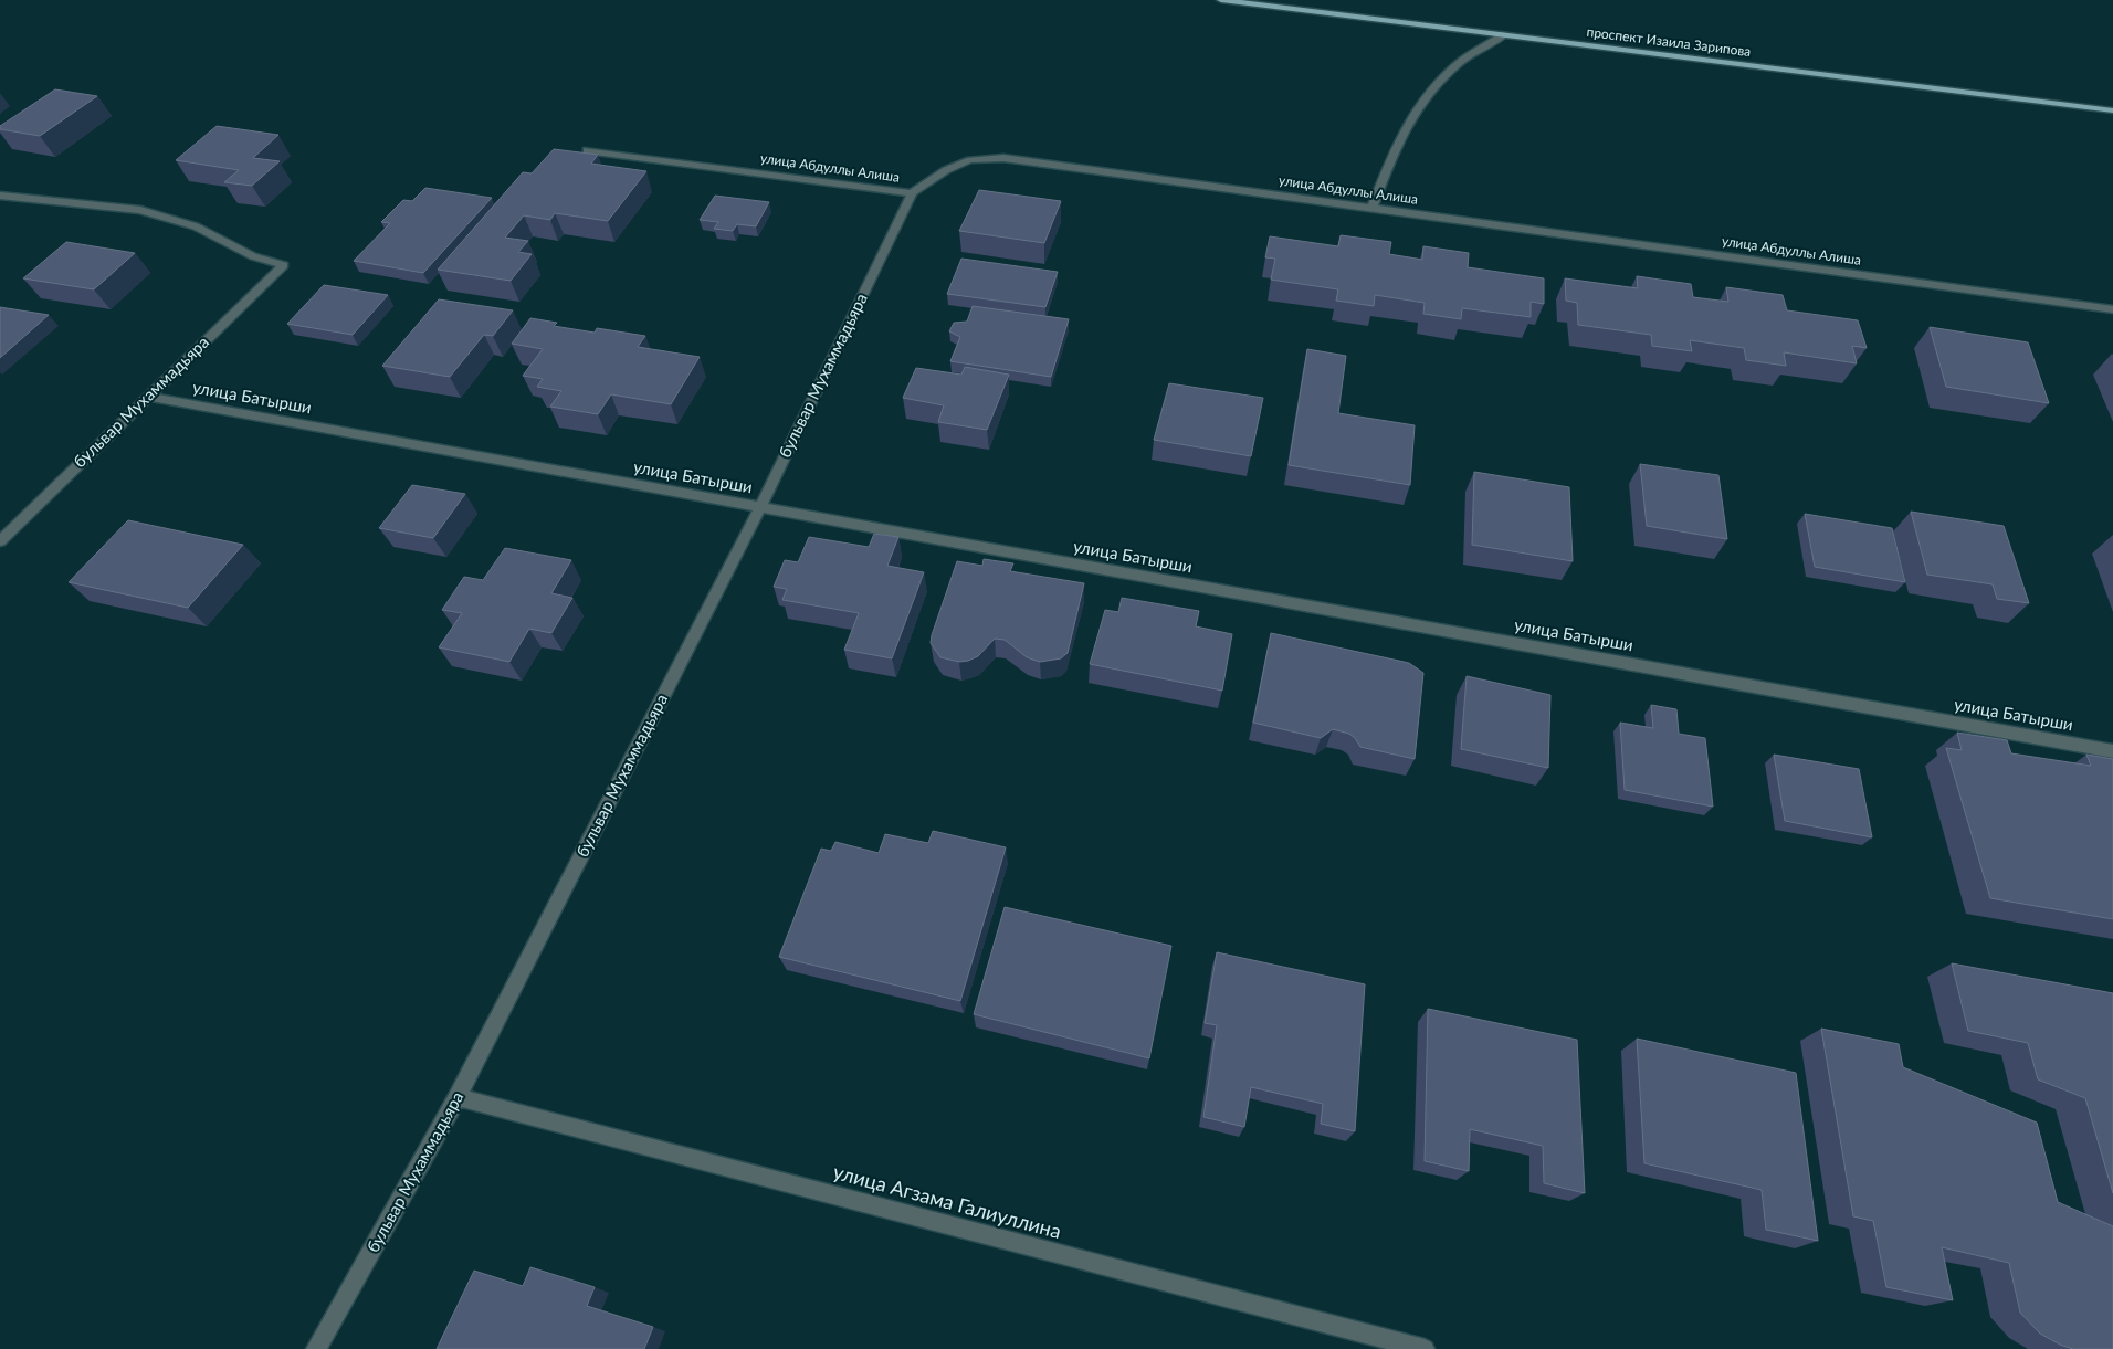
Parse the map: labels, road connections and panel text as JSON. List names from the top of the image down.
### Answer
{
  "streets": {
    "main road": ["проспект Изаила Зарипова"],
    "street": [
      "улица Абдуллы Алиша",
      "бульвар Мухаммадьяра",
      "улица Батырши",
      "улица Агзама Галиуллина"
    ]
  },
  "crossings": [
    ["улица Абдуллы Алиша", "бульвар Мухаммадьяра"],
    ["бульвар Мухаммадьяра", "улица Батырши"],
    ["бульвар Мухаммадьяра", "улица Агзама Галиуллина"]
  ]
}
